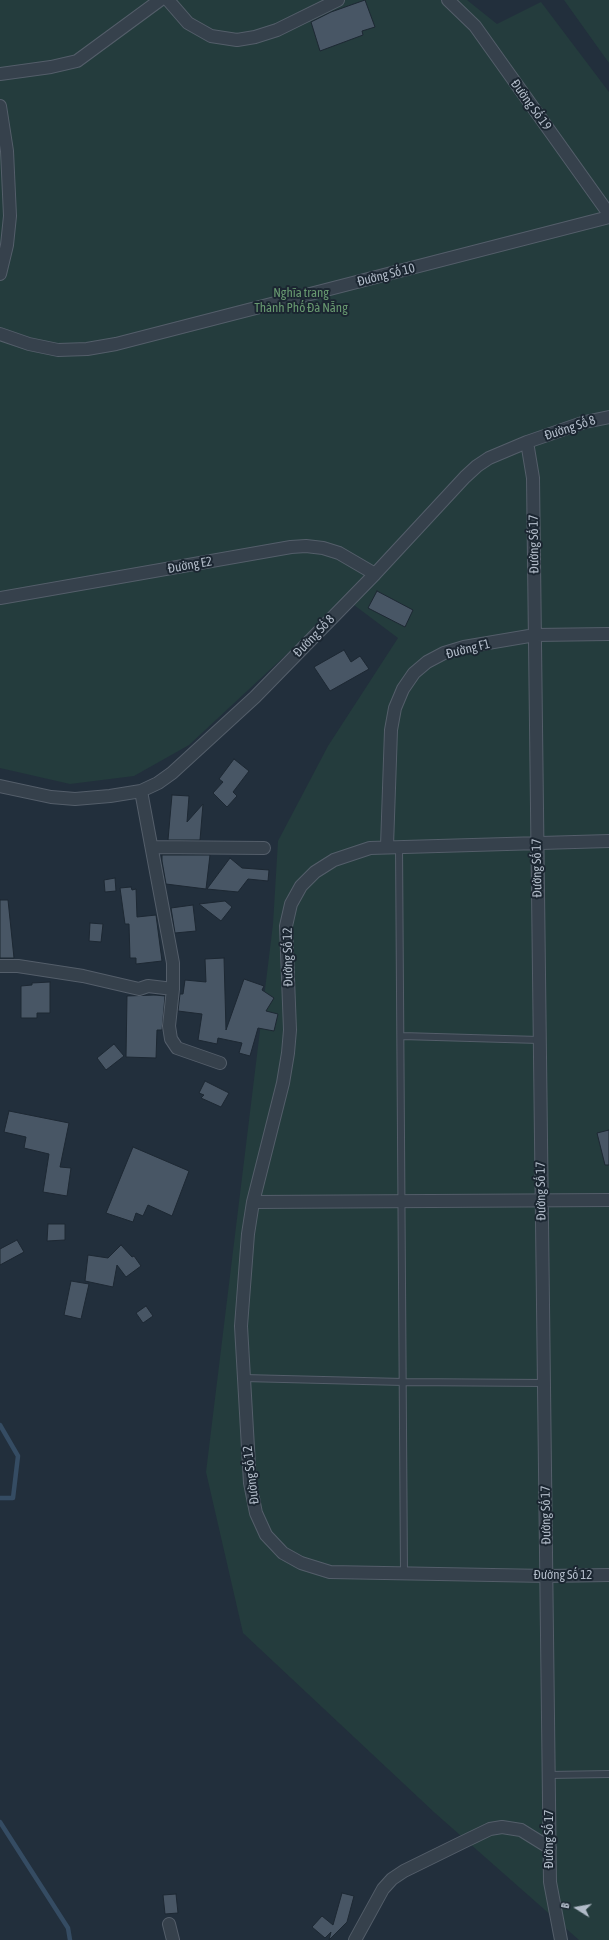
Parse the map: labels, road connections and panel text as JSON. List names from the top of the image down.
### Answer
{
  "streets": {
    "street": [
      "Đường Số 19",
      "Đường Số 10",
      "Đường Số 8",
      "Đường Số 17",
      "Đường E2",
      "Đường F1",
      "Đường Số 12"
    ]
  },
  "crossings": [
    ["Đường Số 8", "Đường Số 17"],
    ["Đường Số 8", "Đường E2"],
    ["Đường Số 17", "Đường F1"],
    ["Đường Số 17", "Đường Số 12"],
    ["Đường F1", "Đường Số 12"]
  ],
  "parks": ["Nghĩa trang Thành Phố Đà Nẵng"],
  "north": "left"
}
